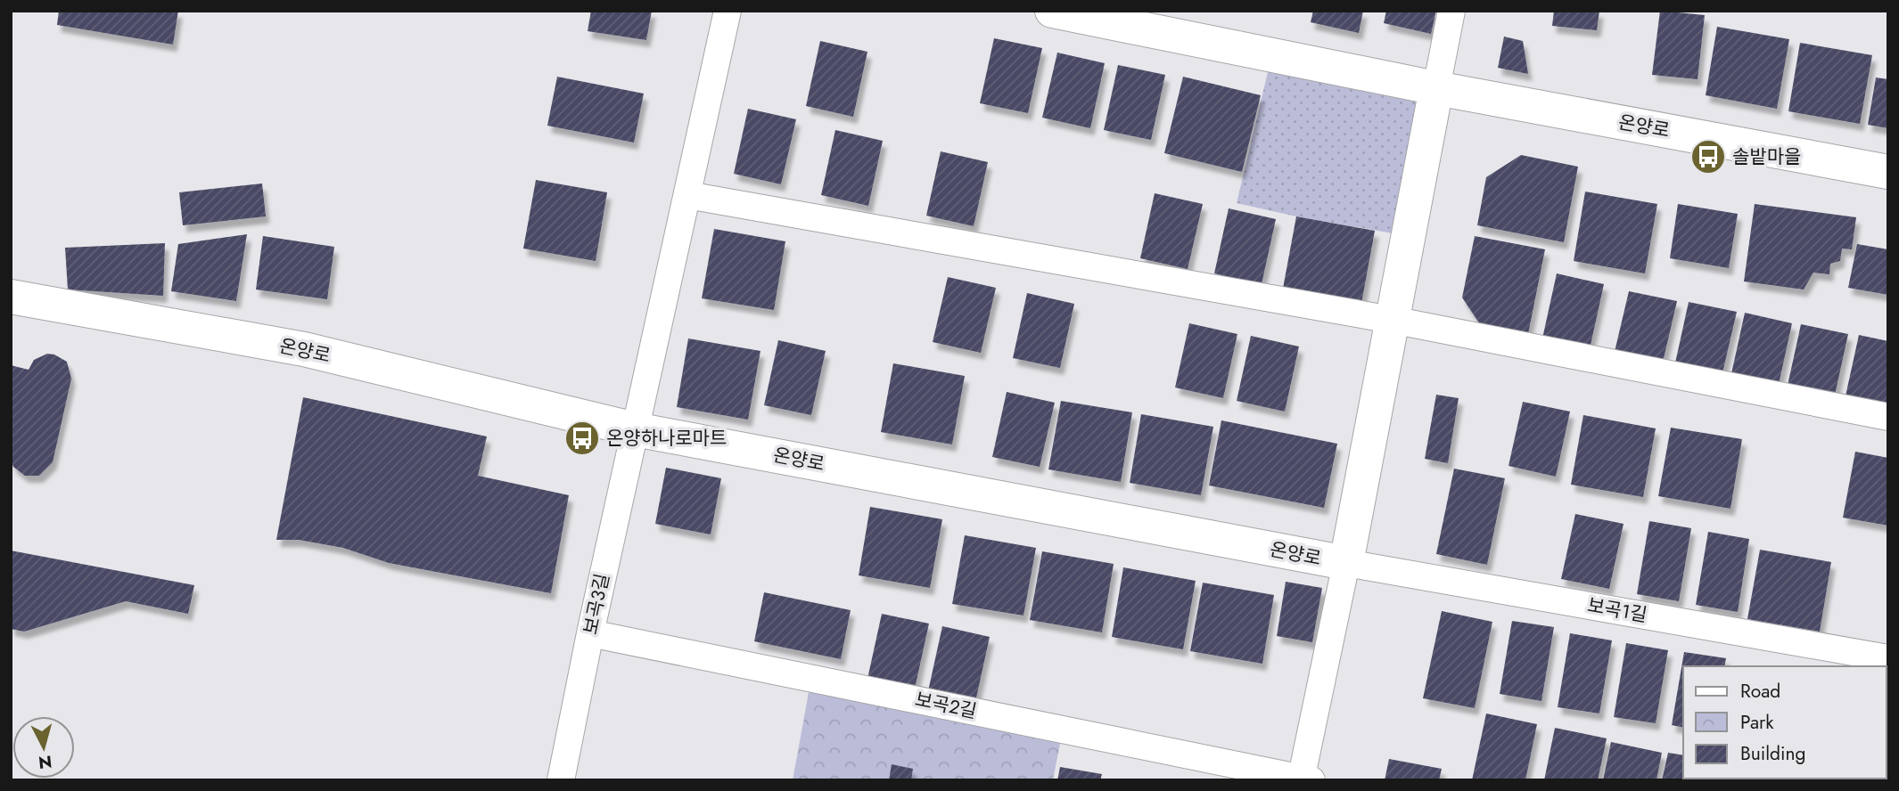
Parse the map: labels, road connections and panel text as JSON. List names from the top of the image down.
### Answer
{
  "streets": {
    "main road": ["온양로"],
    "street": ["보곡3길", "보곡1길", "보곡2길"]
  },
  "crossings": [
    ["온양로", "보곡3길"],
    ["온양로", "보곡1길"],
    ["온양로", "보곡2길"],
    ["보곡3길", "보곡2길"],
    ["보곡1길", "보곡2길"]
  ],
  "places": {
    "bus stop": ["솔밭마을", "온양하나로마트"]
  },
  "legend": ["Road", "Park", "Building"],
  "north": "bottom"
}
